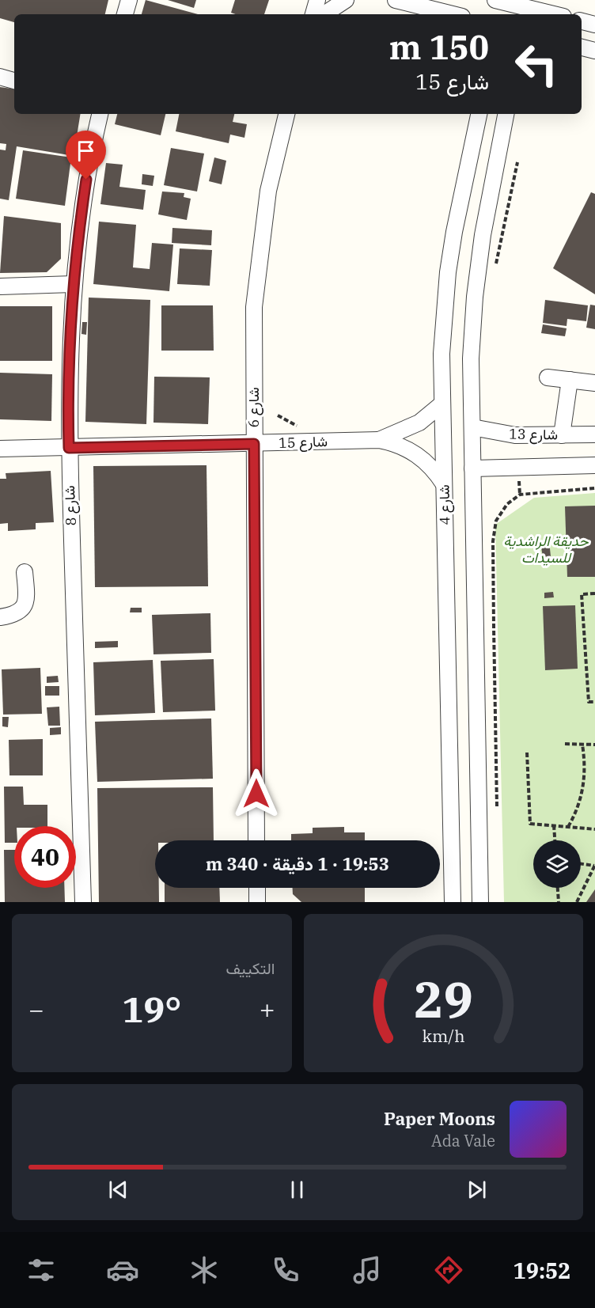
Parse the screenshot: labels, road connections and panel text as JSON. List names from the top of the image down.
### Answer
{
  "streets": {
    "street": [
      "شارع 6",
      "شارع 13",
      "شارع 15",
      "شارع 4",
      "شارع 8"
    ]
  },
  "crossings": [
    ["شارع 6", "شارع 15"],
    ["شارع 13", "شارع 4"],
    ["شارع 15", "شارع 4"],
    ["شارع 15", "شارع 8"]
  ],
  "parks": ["حديقة الراشدية للسيدات"],
  "page": {
    "turn": ["150 m", "شارع 15"],
    "limit": "40",
    "trip": "19:53 · 1 دقيقة · 340 m",
    "tile": "التكييف",
    "heat": ["−", "19°", "+"],
    "song": ["Paper Moons", "Ada Vale"],
    "tabs": "19:52",
    "gauge": ["29", "km/h"]
  }
}
